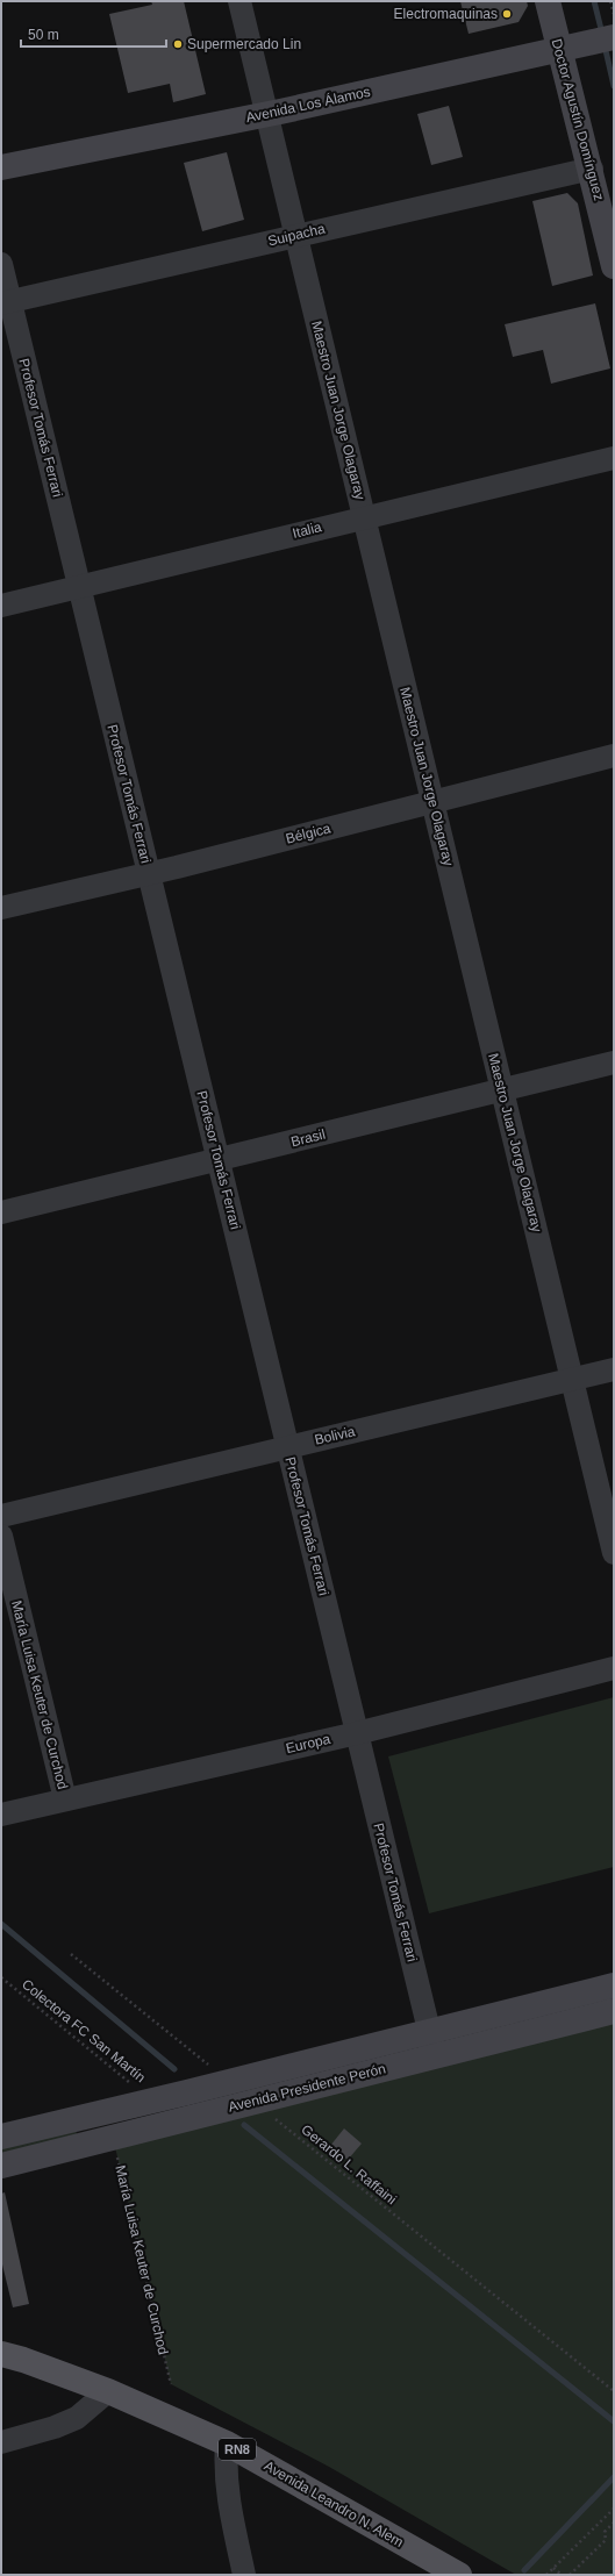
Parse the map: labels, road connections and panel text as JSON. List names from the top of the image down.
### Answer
{
  "streets": {
    "main road": [
      "Avenida Los Álamos",
      "Doctor Agustín Domínguez",
      "Avenida Presidente Perón",
      "RN8",
      "Avenida Leandro N. Alem"
    ],
    "street": [
      "Suipacha",
      "Maestro Juan Jorge Olagaray",
      "Profesor Tomás Ferrari",
      "Italia",
      "Bélgica",
      "Brasil",
      "Bolivia",
      "María Luisa Keuter de Curchod",
      "Europa"
    ],
    "path": ["Colectora FC San Martín", "Gerardo L. Raffaini"]
  },
  "crossings": [
    ["Avenida Los Álamos", "Doctor Agustín Domínguez"],
    ["Avenida Los Álamos", "Maestro Juan Jorge Olagaray"],
    ["Doctor Agustín Domínguez", "Suipacha"],
    ["Suipacha", "Maestro Juan Jorge Olagaray"],
    ["Suipacha", "Profesor Tomás Ferrari"],
    ["Maestro Juan Jorge Olagaray", "Italia"],
    ["Maestro Juan Jorge Olagaray", "Bélgica"],
    ["Maestro Juan Jorge Olagaray", "Brasil"],
    ["Maestro Juan Jorge Olagaray", "Bolivia"],
    ["Profesor Tomás Ferrari", "Italia"],
    ["Profesor Tomás Ferrari", "Bélgica"],
    ["Profesor Tomás Ferrari", "Brasil"],
    ["Profesor Tomás Ferrari", "Bolivia"],
    ["Profesor Tomás Ferrari", "Europa"],
    ["Profesor Tomás Ferrari", "Avenida Presidente Perón"],
    ["María Luisa Keuter de Curchod", "Europa"],
    ["María Luisa Keuter de Curchod", "Avenida Presidente Perón"],
    ["Colectora FC San Martín", "Avenida Presidente Perón"],
    ["Avenida Presidente Perón", "Gerardo L. Raffaini"]
  ],
  "places": ["Electromaquinas", "Supermercado Lin"],
  "scale_bar": "50 m"
}
